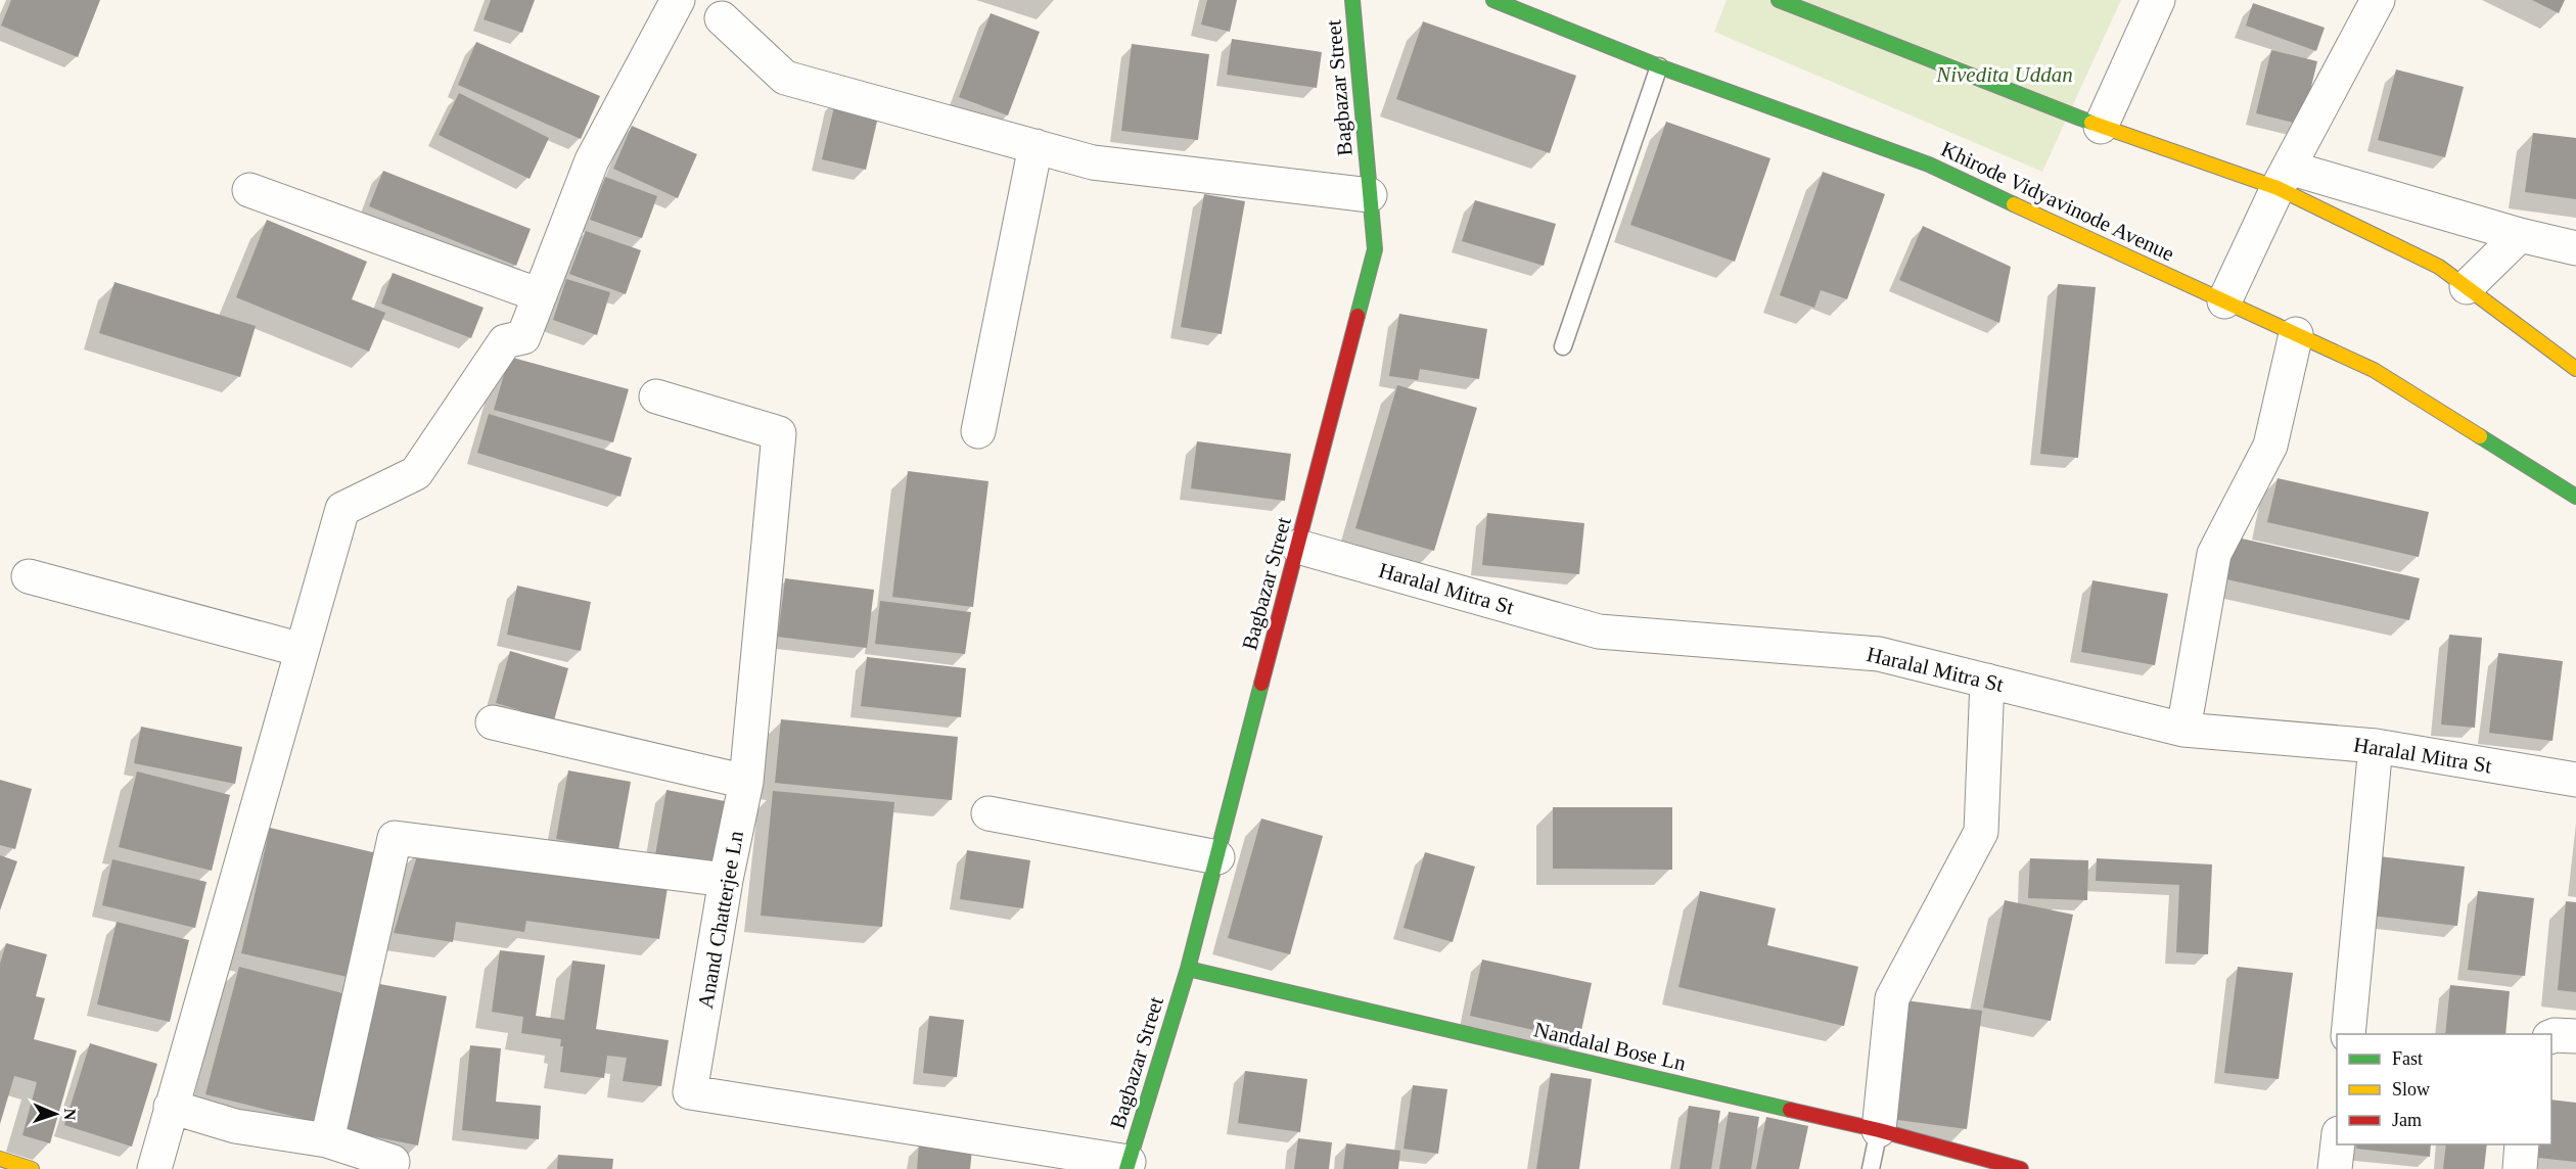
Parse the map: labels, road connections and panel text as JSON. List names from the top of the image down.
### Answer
{
  "streets": {
    "street": [
      "Bagbazar Street",
      "Khirode Vidyavinode Avenue",
      "Haralal Mitra St",
      "Anand Chatterjee Ln",
      "Nandalal Bose Ln"
    ]
  },
  "crossings": [
    ["Bagbazar Street", "Haralal Mitra St"],
    ["Bagbazar Street", "Anand Chatterjee Ln"],
    ["Bagbazar Street", "Nandalal Bose Ln"]
  ],
  "parks": ["Nivedita Uddan"],
  "legend": ["Fast", "Slow", "Jam"],
  "north": "right"
}
